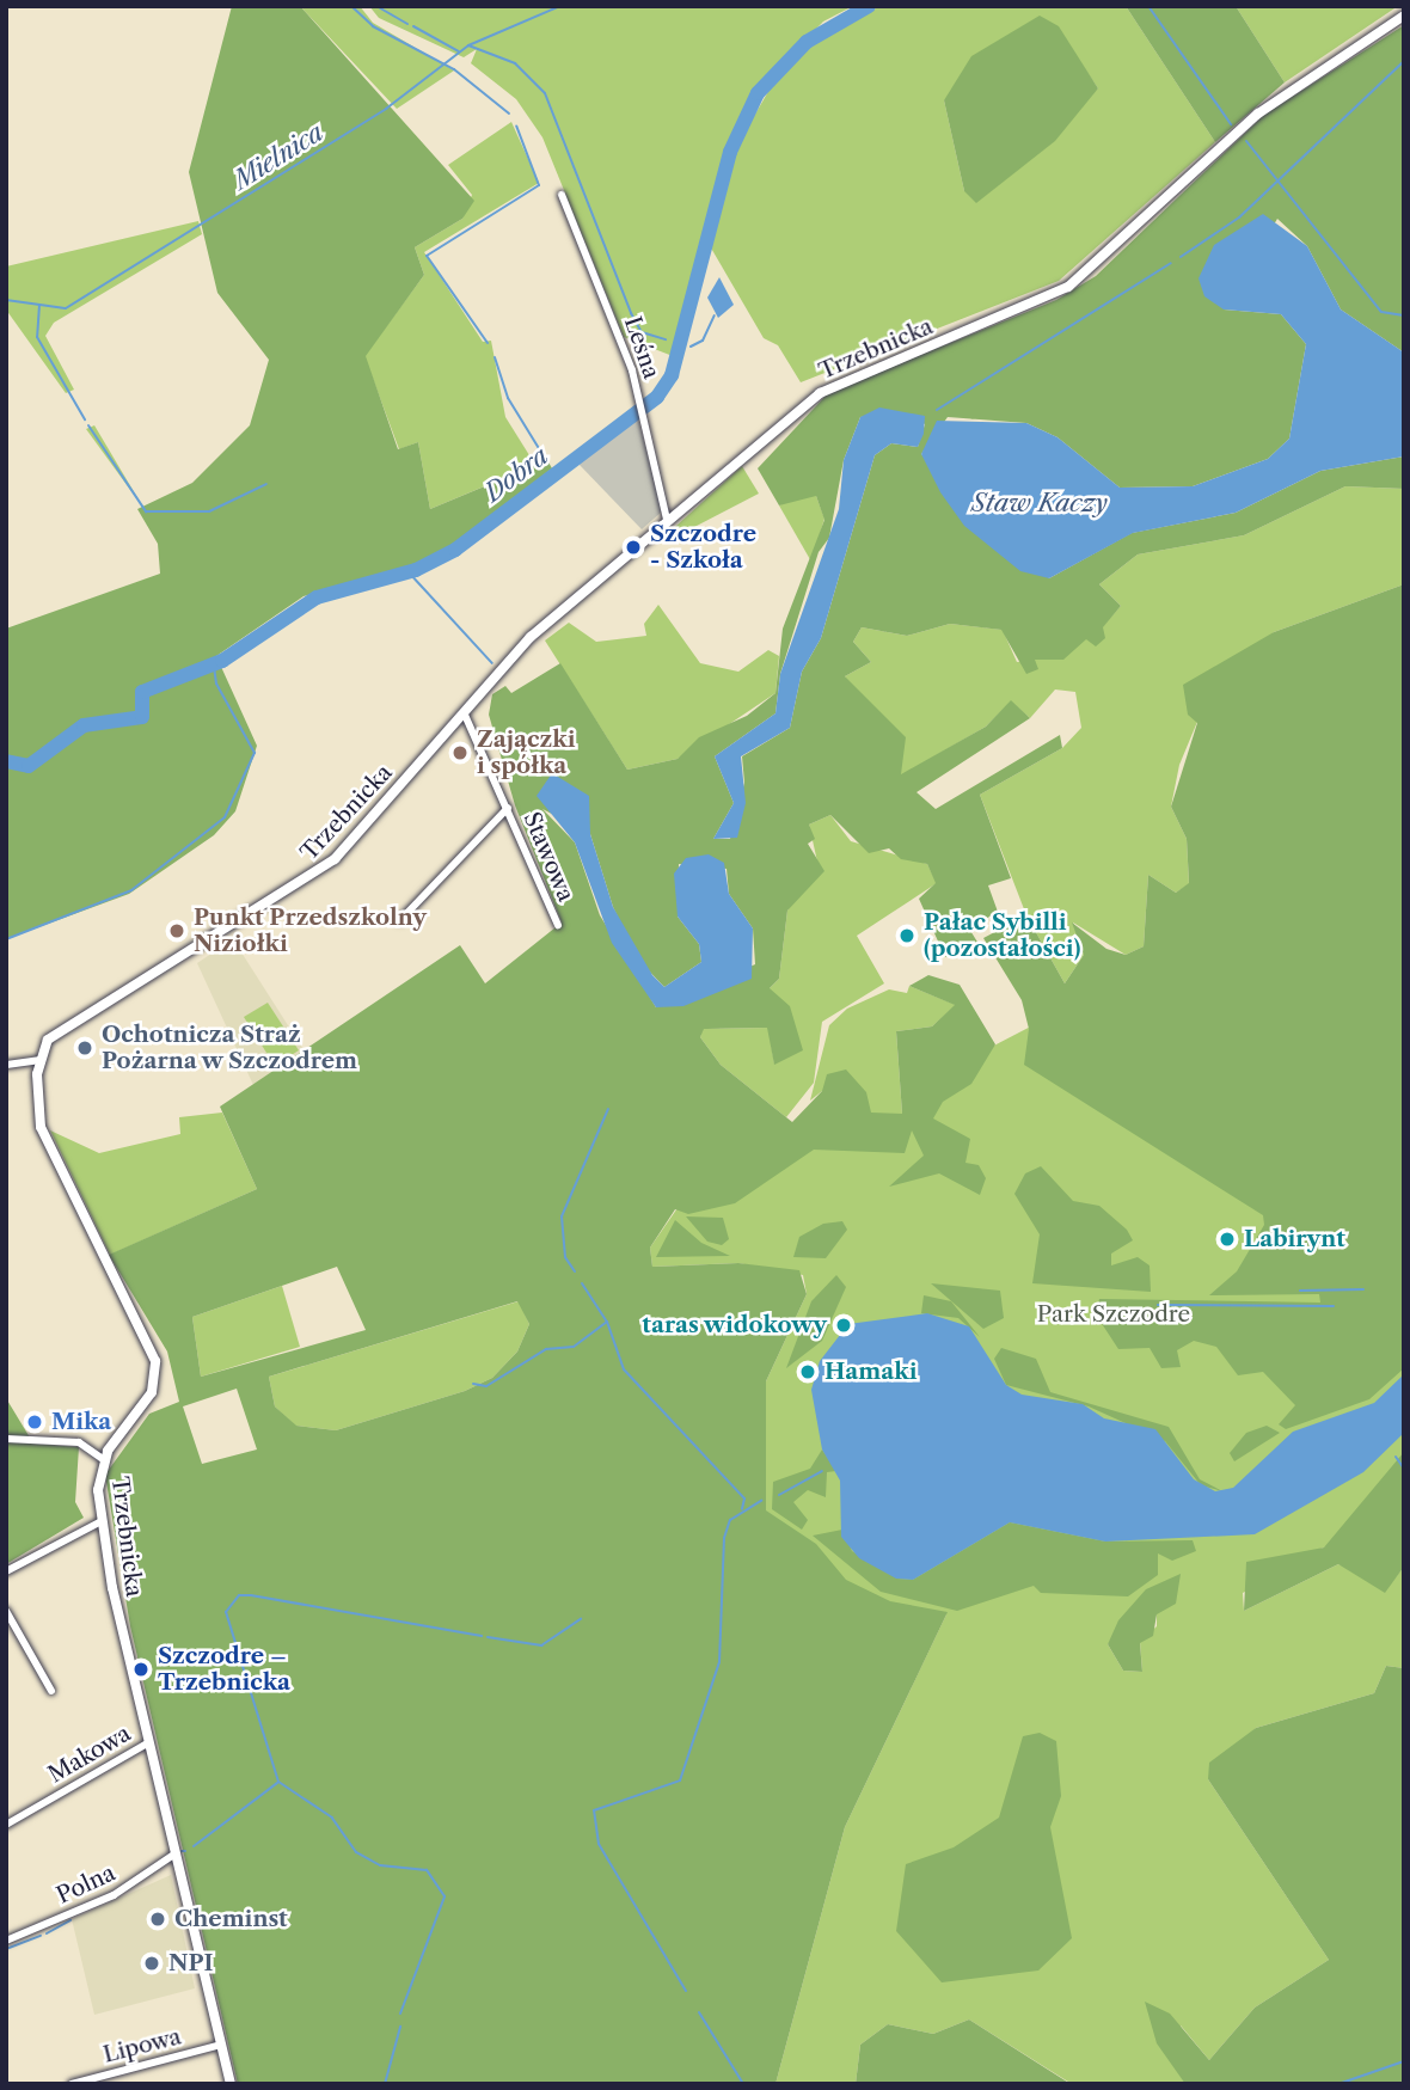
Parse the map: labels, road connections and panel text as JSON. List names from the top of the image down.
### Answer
{
  "streets": {
    "street": [
      "Leśna",
      "Trzebnicka",
      "Stawowa",
      "Makowa",
      "Polna",
      "Lipowa"
    ]
  },
  "crossings": [
    ["Leśna", "Trzebnicka"],
    ["Trzebnicka", "Stawowa"],
    ["Trzebnicka", "Makowa"],
    ["Trzebnicka", "Polna"],
    ["Trzebnicka", "Lipowa"]
  ],
  "water": ["Mielnica", "Dobra", "Staw Kaczy"],
  "parks": ["Park Szczodre"],
  "places": [
    "Szczodre - Szkoła",
    "Zajączki i spółka",
    "Punkt Przedszkolny Niziołki",
    "Pałac Sybilli (pozostałości)",
    "Ochotnicza Straż Pożarna w Szczodrem",
    "Labirynt",
    "taras widokowy",
    "Hamaki",
    "Mika",
    "Szczodre – Trzebnicka",
    "Cheminst",
    "NPI"
  ]
}
